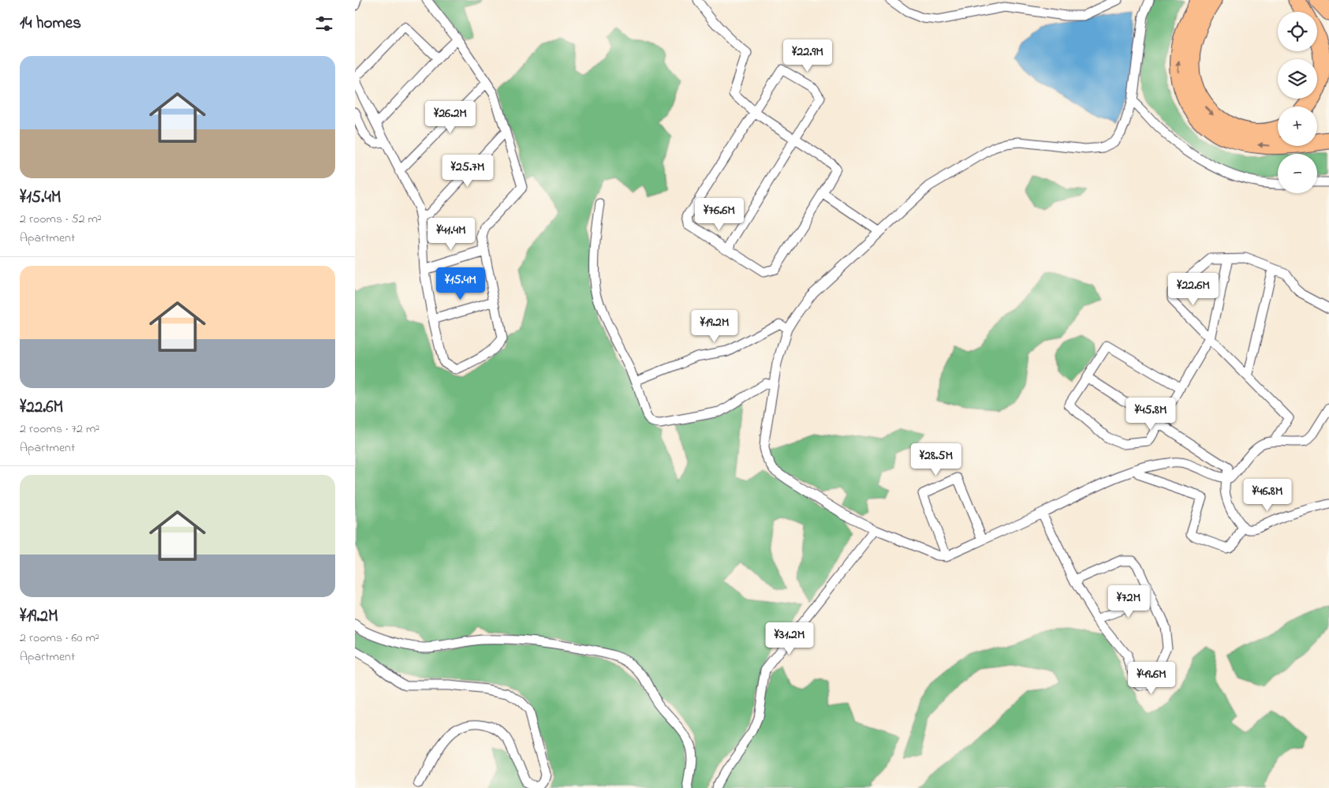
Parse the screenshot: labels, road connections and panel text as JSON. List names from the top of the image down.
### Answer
{
  "page": {
    "heading": "14 homes",
    "map_buttons": ["+", "−"],
    "price": [
      "¥22.9M",
      "¥26.2M",
      "¥25.7M",
      "¥76.6M",
      "¥41.4M",
      "¥15.4M",
      "¥22.6M",
      "¥19.2M",
      "¥45.8M",
      "¥28.5M",
      "¥46.8M",
      "¥72M",
      "¥31.2M",
      "¥49.6M"
    ],
    "list": [
      {
        "name": "¥15.4M",
        "note": "2 rooms · 52 m² · Apartment"
      },
      {
        "name": "¥22.6M",
        "note": "2 rooms · 72 m² · Apartment"
      },
      {
        "name": "¥19.2M",
        "note": "2 rooms · 60 m² · Apartment"
      }
    ]
  }
}
